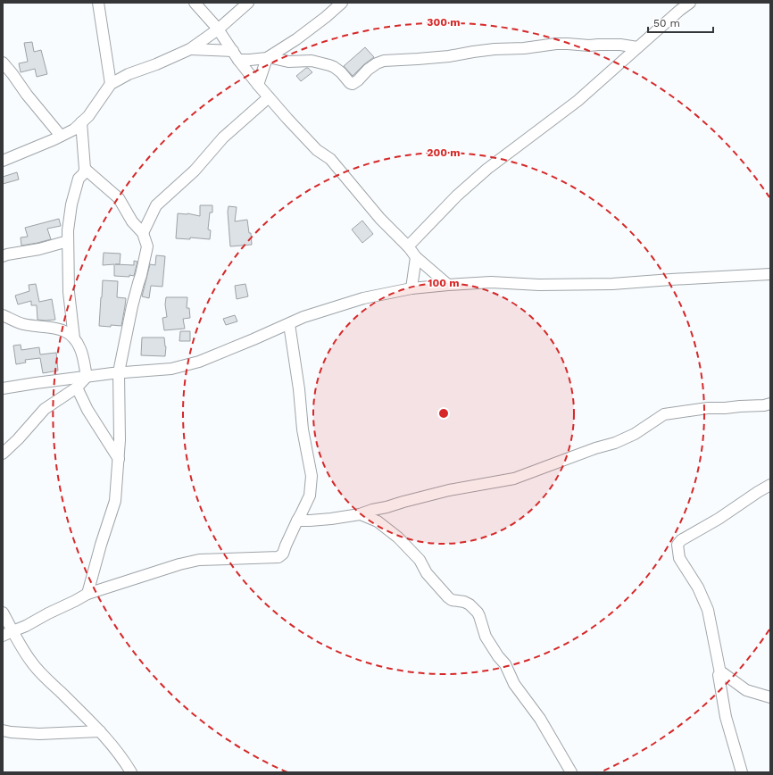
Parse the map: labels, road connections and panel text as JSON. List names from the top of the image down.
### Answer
{
  "scale_bar": "50 m",
  "rings": ["300 m", "200 m", "100 m"]
}
